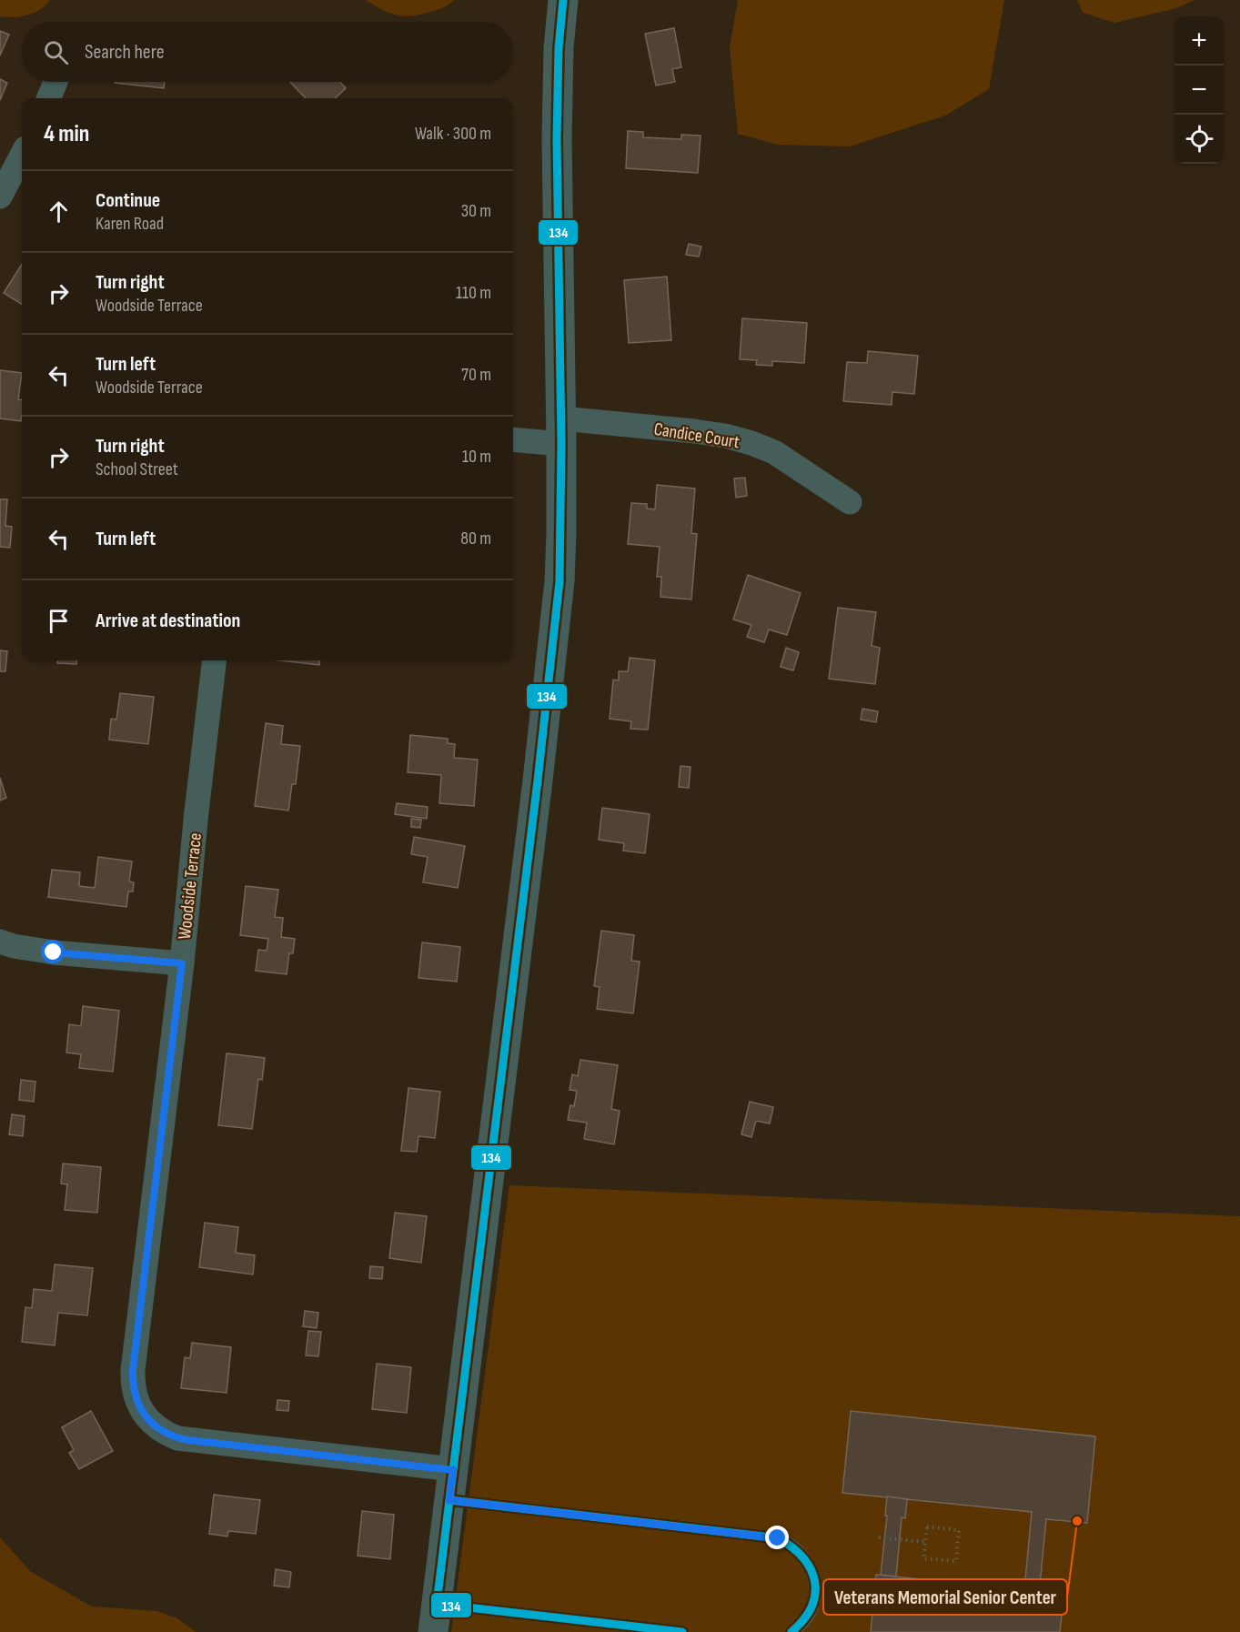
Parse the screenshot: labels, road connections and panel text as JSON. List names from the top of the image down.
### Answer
{
  "streets": {
    "street": ["Candice Court", "Woodside Terrace"]
  },
  "places": ["Veterans Memorial Senior Center"],
  "lines": ["transit line 134"],
  "page": {
    "map_buttons": ["+", "−"],
    "search": "Search here",
    "heading": ["4 min", "Walk · 300 m"],
    "list": [
      ["Continue", "Karen Road", "30 m"],
      ["Turn right", "Woodside Terrace", "110 m"],
      ["Turn left", "Woodside Terrace", "70 m"],
      ["Turn right", "School Street", "10 m"],
      ["Turn left", "80 m"],
      "Arrive at destination"
    ]
  }
}
